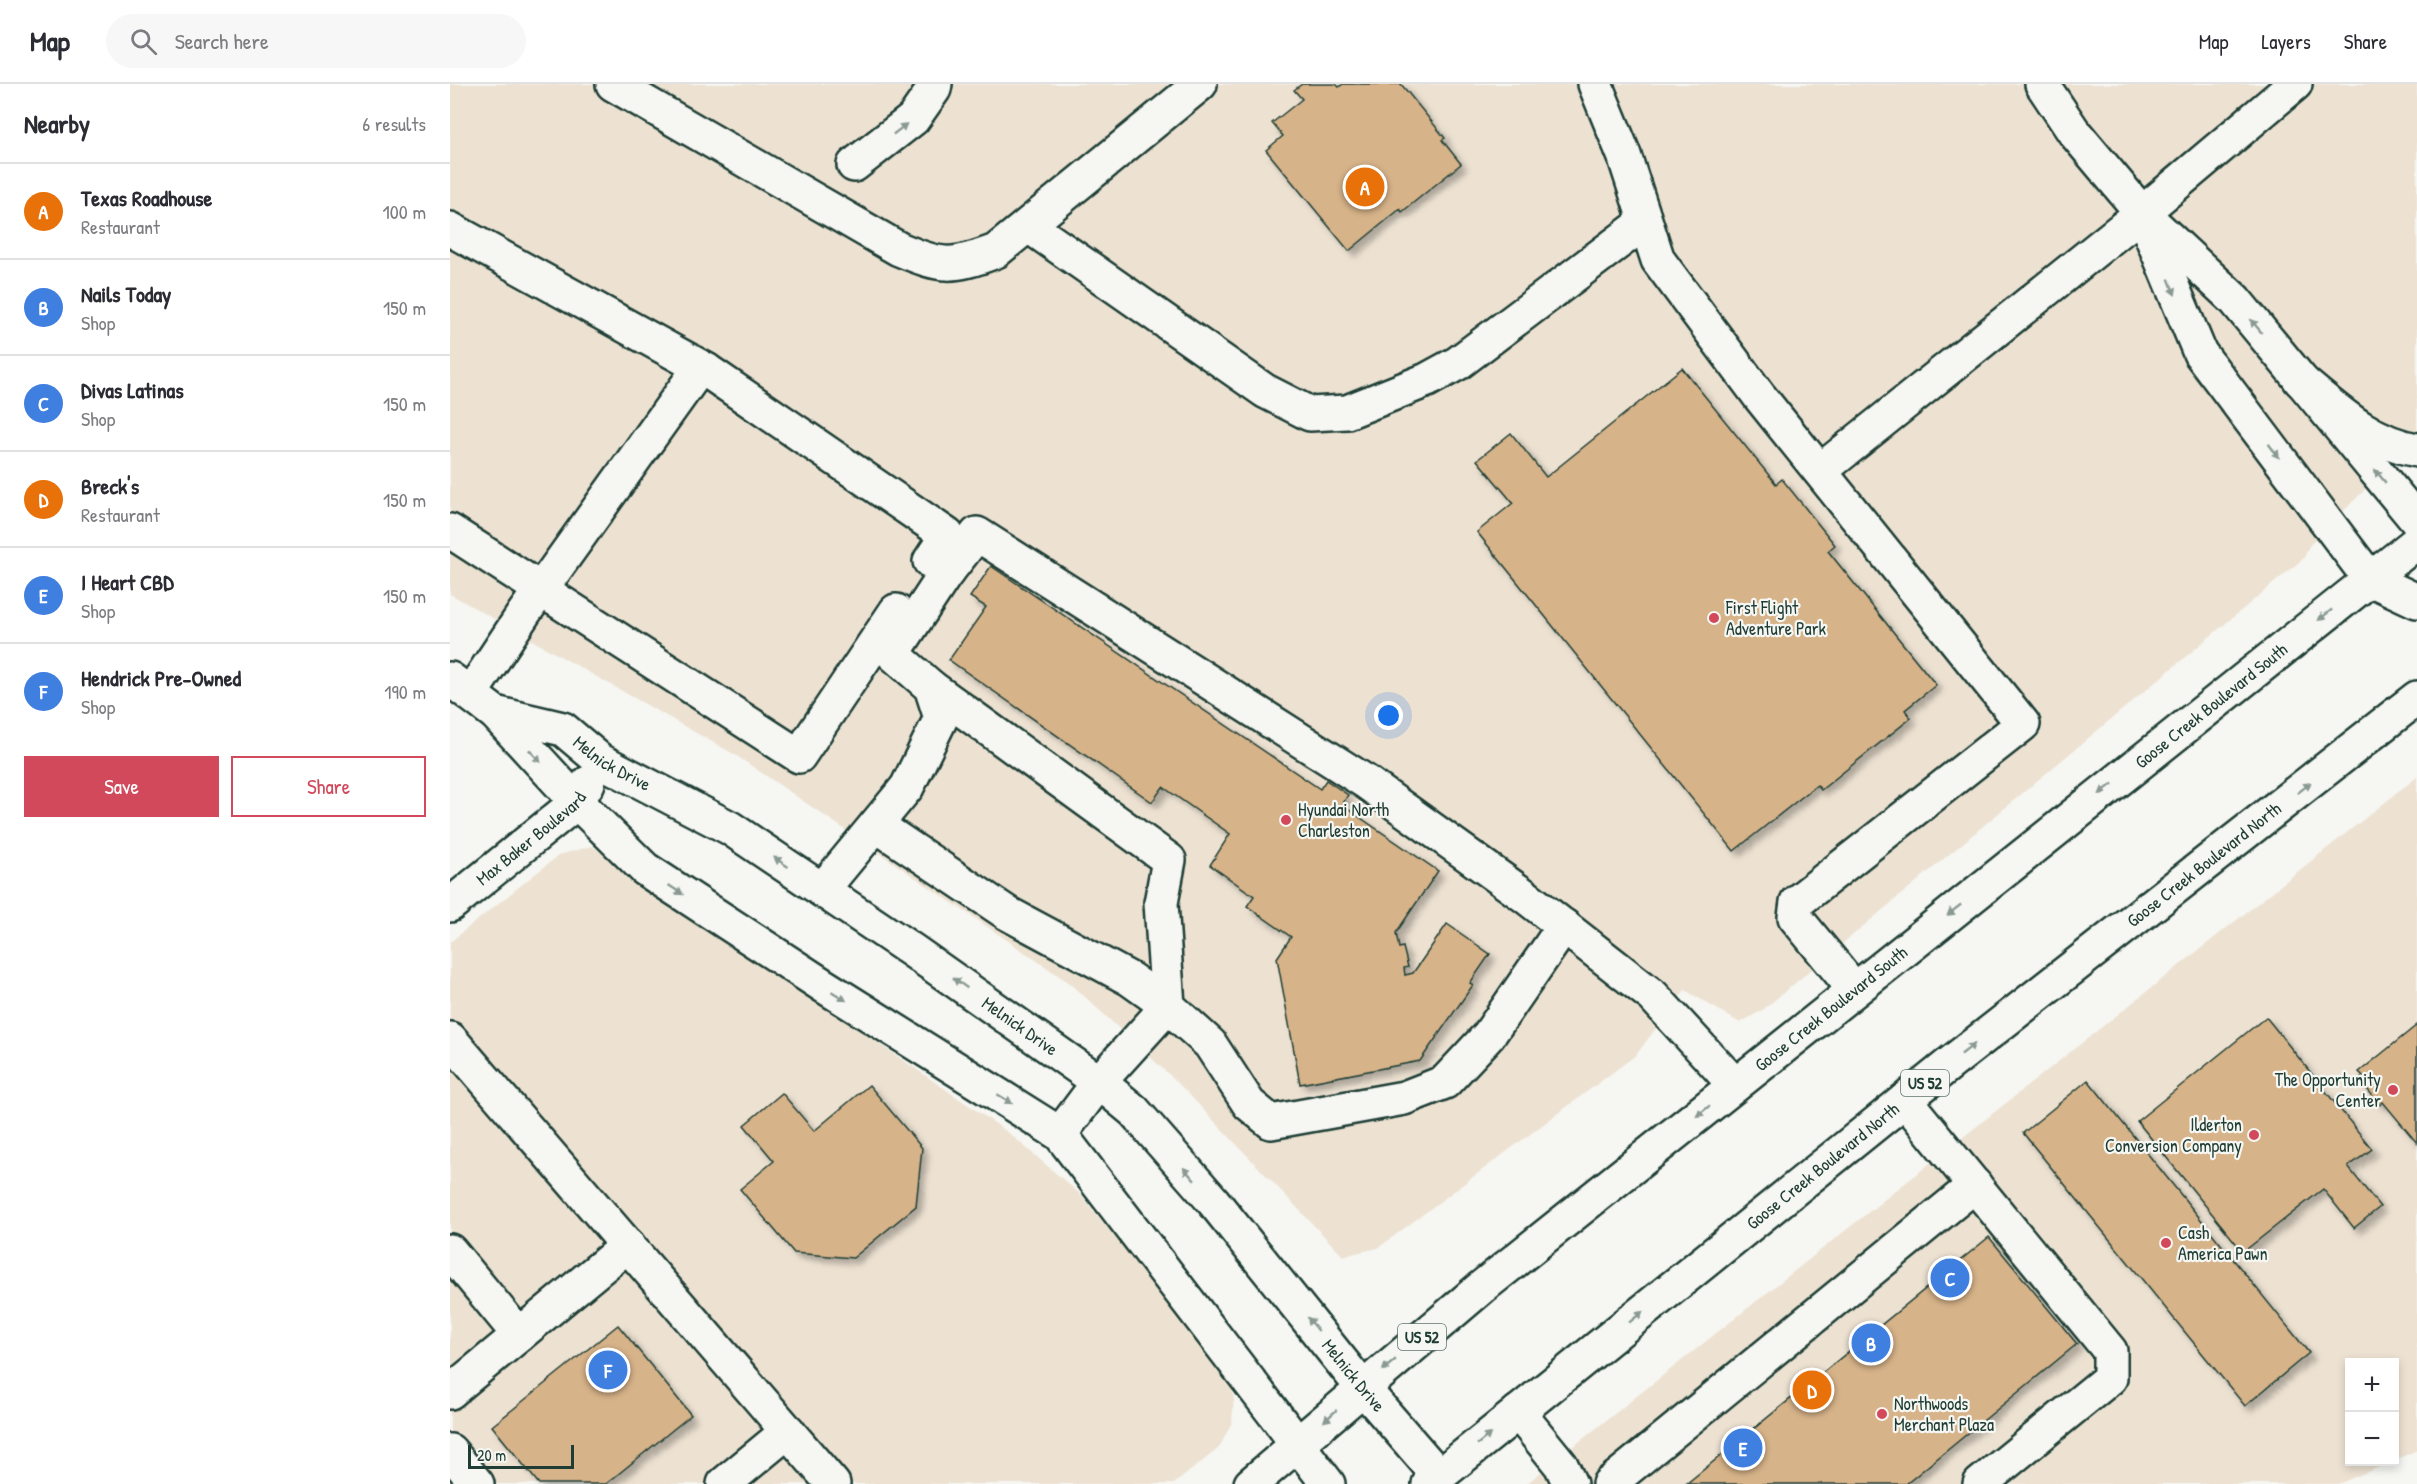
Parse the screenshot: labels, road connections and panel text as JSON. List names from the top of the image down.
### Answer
{
  "streets": {
    "main road": [
      "Goose Creek Boulevard South",
      "Melnick Drive",
      "Max Baker Boulevard",
      "Goose Creek Boulevard North",
      "US 52"
    ]
  },
  "crossings": [
    ["Goose Creek Boulevard South", "Melnick Drive"],
    ["Melnick Drive", "Max Baker Boulevard"],
    ["Melnick Drive", "Goose Creek Boulevard North"]
  ],
  "one_way": ["Goose Creek Boulevard South"],
  "places": [
    "First Flight Adventure Park",
    "Hyundai North Charleston",
    "The Opportunity Center",
    "Ilderton Conversion Company",
    "Cash America Pawn",
    "Northwoods Merchant Plaza"
  ],
  "scale_bar": "20 m",
  "page": {
    "header": "Map",
    "search": "Search here",
    "nav": ["Map", "Layers", "Share"],
    "heading": ["Nearby", "6 results"],
    "list": [
      {
        "mark": "A",
        "name": "Texas Roadhouse",
        "note": "Restaurant",
        "value": "100 m"
      },
      {
        "mark": "B",
        "name": "Nails Today",
        "note": "Shop",
        "value": "150 m"
      },
      {
        "mark": "C",
        "name": "Divas Latinas",
        "note": "Shop",
        "value": "150 m"
      },
      {
        "mark": "D",
        "name": "Breck's",
        "note": "Restaurant",
        "value": "150 m"
      },
      {
        "mark": "E",
        "name": "I Heart CBD",
        "note": "Shop",
        "value": "150 m"
      },
      {
        "mark": "F",
        "name": "Hendrick Pre-Owned",
        "note": "Shop",
        "value": "190 m"
      }
    ],
    "pins": [
      "A",
      "C",
      "B",
      "F",
      "D",
      "E"
    ],
    "buttons": ["Save", "Share"],
    "map_buttons": ["+", "−"],
    "scale": "20 m"
  }
}
